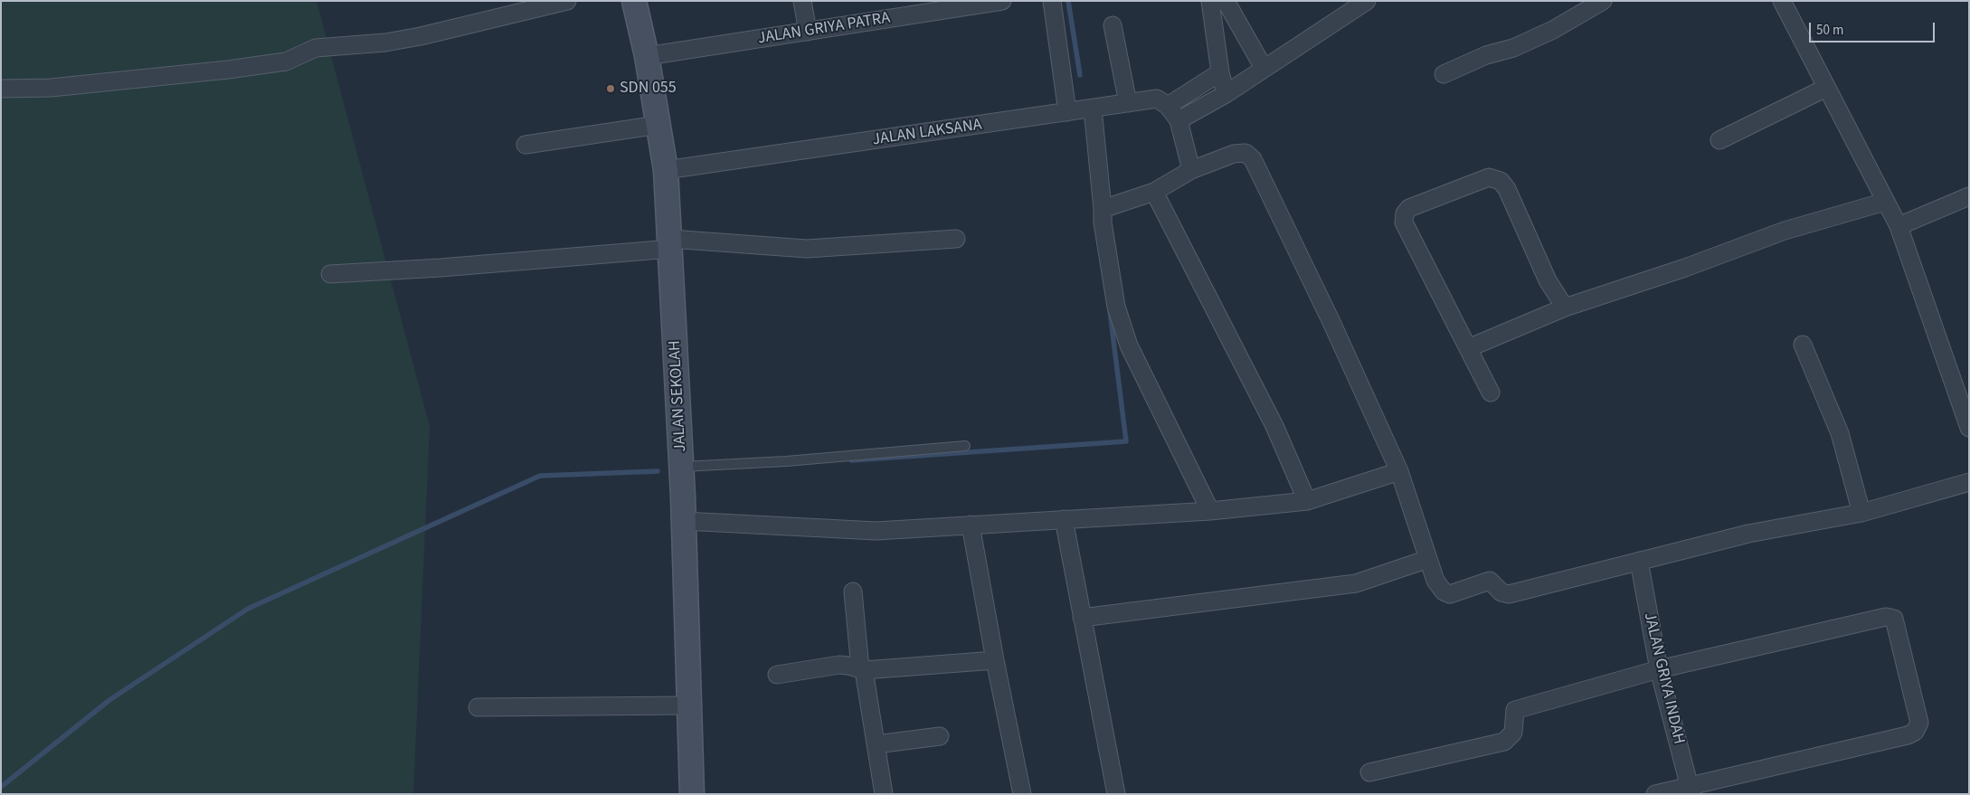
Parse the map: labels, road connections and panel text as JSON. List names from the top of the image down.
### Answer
{
  "streets": {
    "street": [
      "JALAN GRIYA PATRA",
      "JALAN LAKSANA",
      "JALAN SEKOLAH",
      "JALAN GRIYA INDAH"
    ]
  },
  "crossings": [
    ["JALAN GRIYA PATRA", "JALAN SEKOLAH"],
    ["JALAN LAKSANA", "JALAN SEKOLAH"]
  ],
  "places": ["SDN 055"],
  "scale_bar": "50 m"
}
